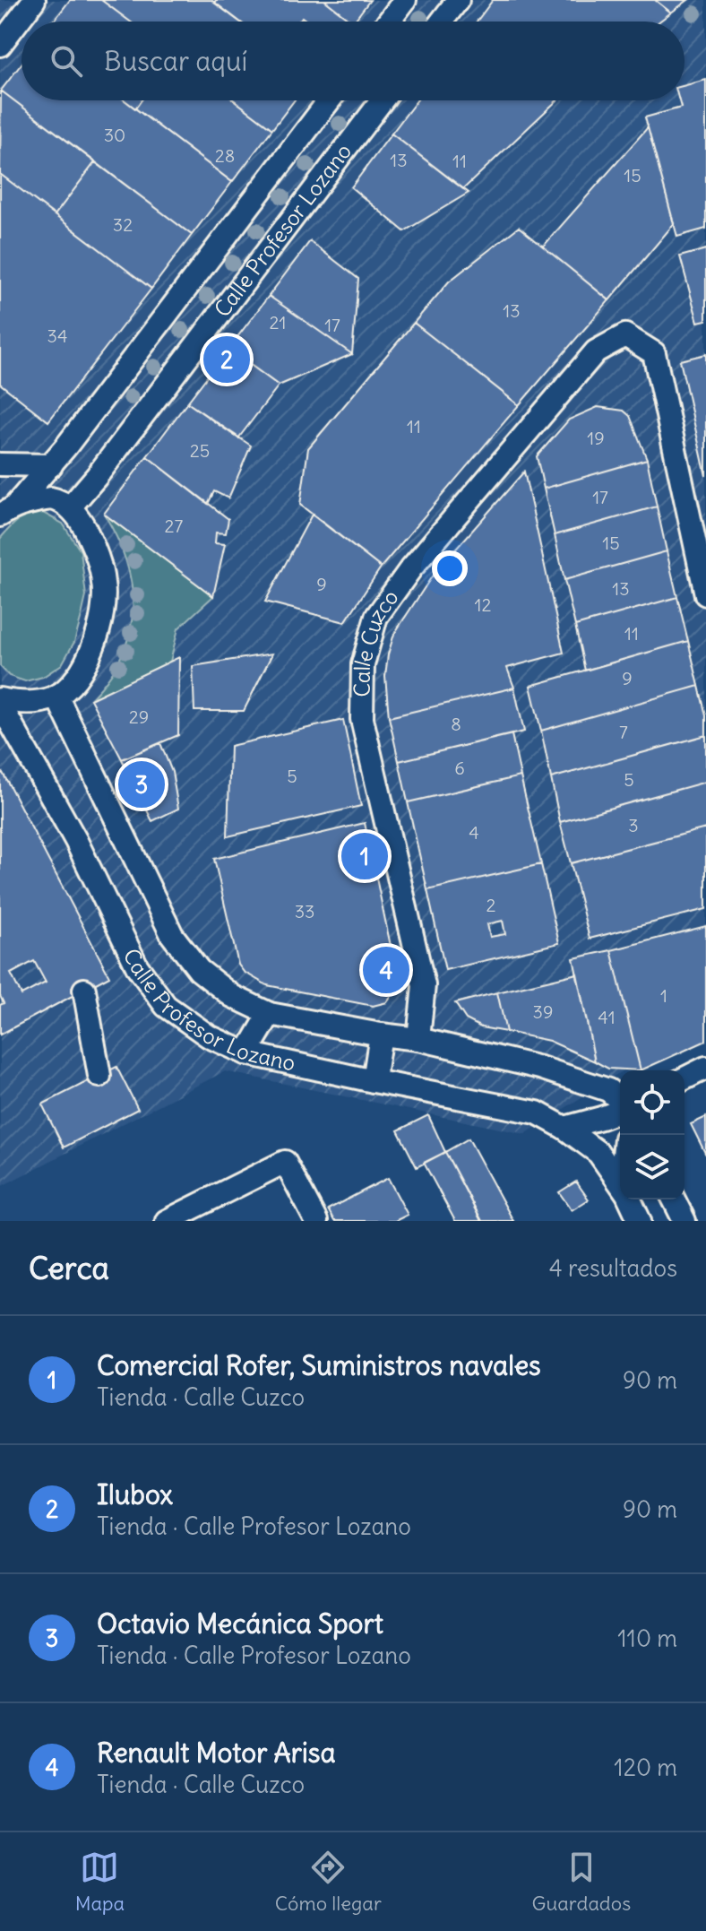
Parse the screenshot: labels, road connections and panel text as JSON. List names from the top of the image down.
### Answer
{
  "streets": {
    "street": ["Calle Profesor Lozano", "Calle Cuzco"]
  },
  "crossings": [
    ["Calle Profesor Lozano", "Calle Cuzco"]
  ],
  "house_numbers": [
    "30",
    "28",
    "13",
    "11",
    "15",
    "32",
    "13",
    "21",
    "17",
    "34",
    "11",
    "19",
    "25",
    "17",
    "27",
    "15",
    "9",
    "13",
    "12",
    "11",
    "9",
    "29",
    "8",
    "7",
    "6",
    "5",
    "5",
    "3",
    "4",
    "2",
    "33",
    "1",
    "39",
    "41"
  ],
  "page": {
    "search": "Buscar aquí",
    "pins": [
      "2",
      "3",
      "1",
      "4"
    ],
    "heading": ["Cerca", "4 resultados"],
    "list": [
      {
        "mark": "1",
        "name": "Comercial Rofer, Suministros navales",
        "note": "Tienda · Calle Cuzco",
        "value": "90 m"
      },
      {
        "mark": "2",
        "name": "Ilubox",
        "note": "Tienda · Calle Profesor Lozano",
        "value": "90 m"
      },
      {
        "mark": "3",
        "name": "Octavio Mecánica Sport",
        "note": "Tienda · Calle Profesor Lozano",
        "value": "110 m"
      },
      {
        "mark": "4",
        "name": "Renault Motor Arisa",
        "note": "Tienda · Calle Cuzco",
        "value": "120 m"
      }
    ],
    "nav": ["Mapa", "Cómo llegar", "Guardados"]
  }
}
